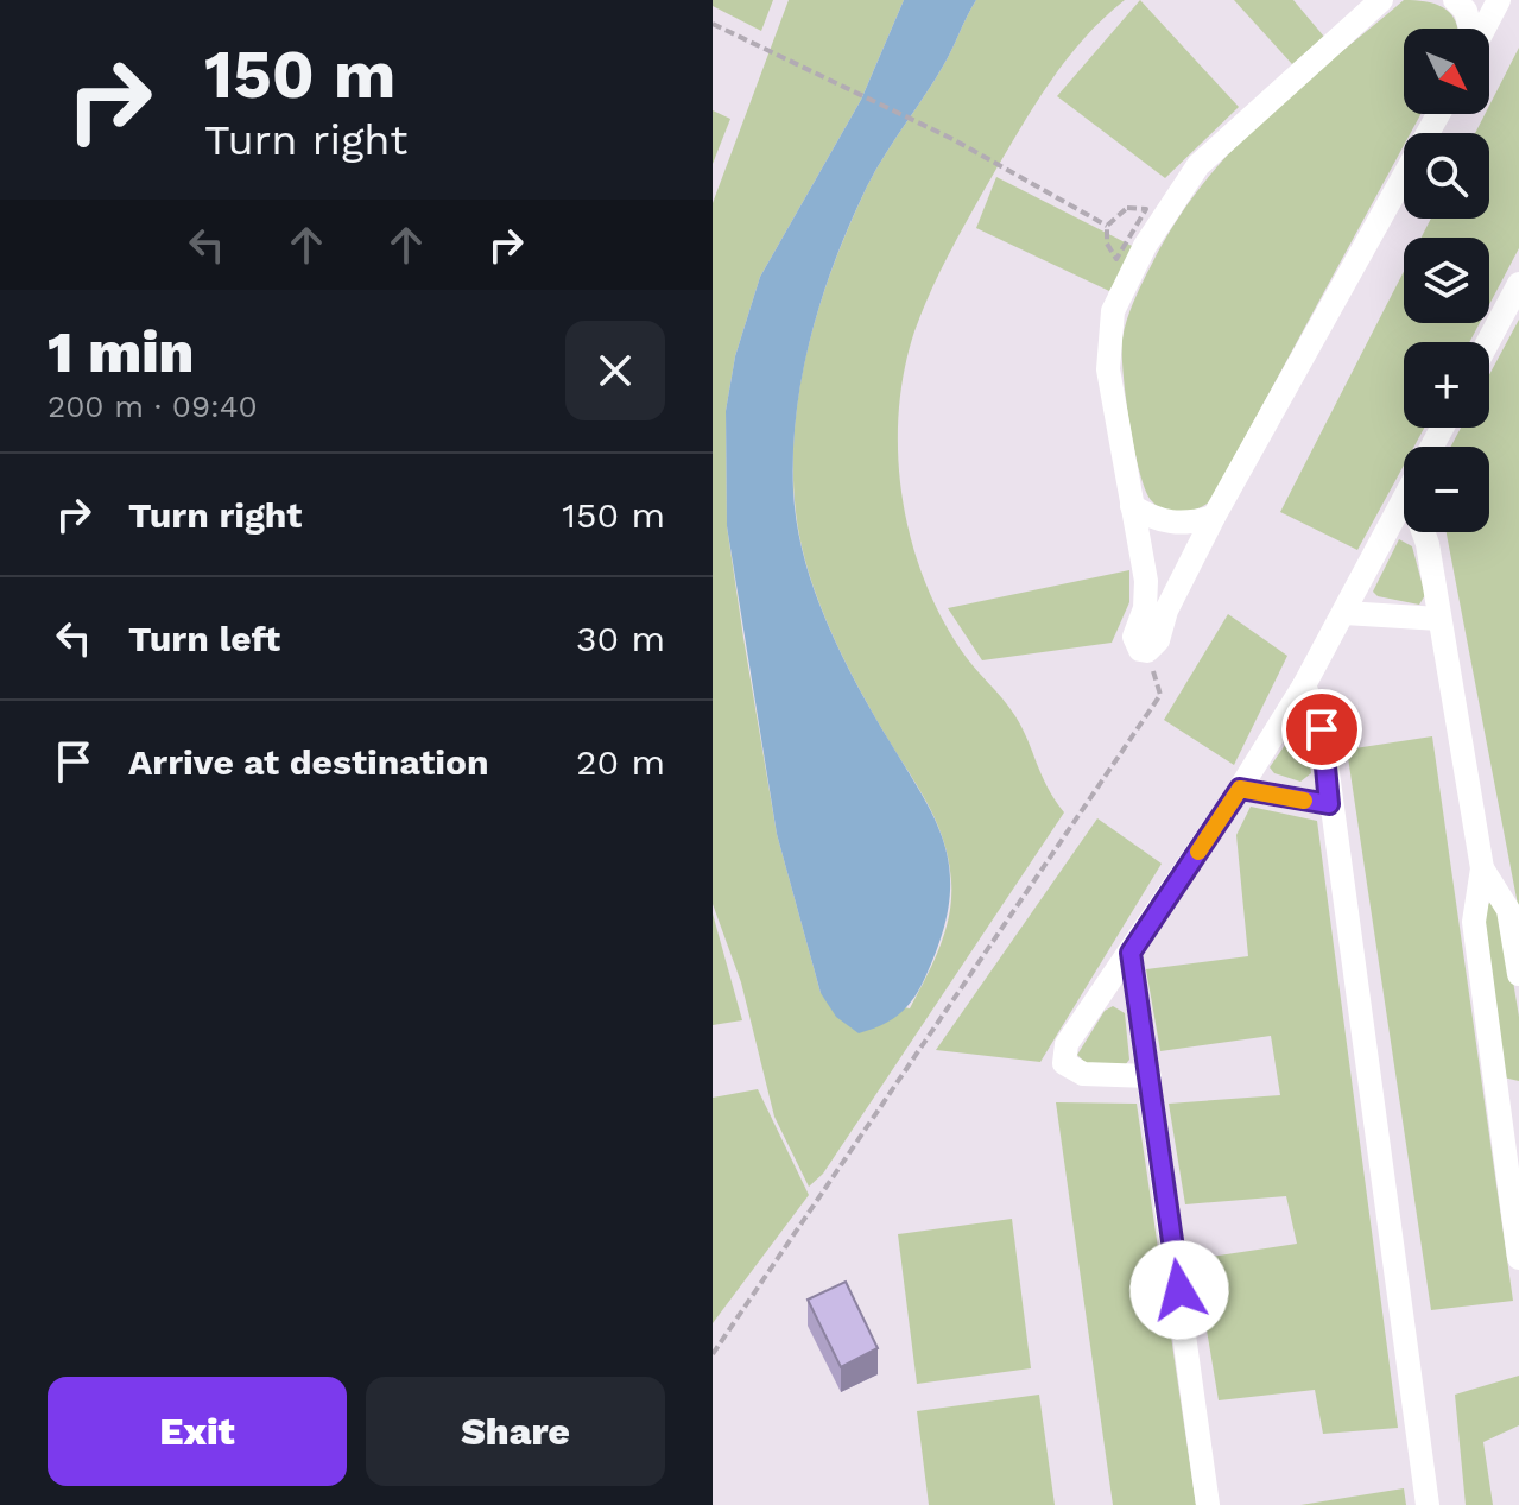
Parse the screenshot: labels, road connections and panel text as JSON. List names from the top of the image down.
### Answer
{
  "north": "bottom right",
  "page": {
    "turn": ["150 m", "Turn right"],
    "map_buttons": ["+", "−"],
    "heading": ["1 min", "200 m · 09:40"],
    "list": [
      {
        "name": "Turn right",
        "value": "150 m"
      },
      {
        "name": "Turn left",
        "value": "30 m"
      },
      {
        "name": "Arrive at destination",
        "value": "20 m"
      }
    ],
    "buttons": ["Exit", "Share"]
  }
}
